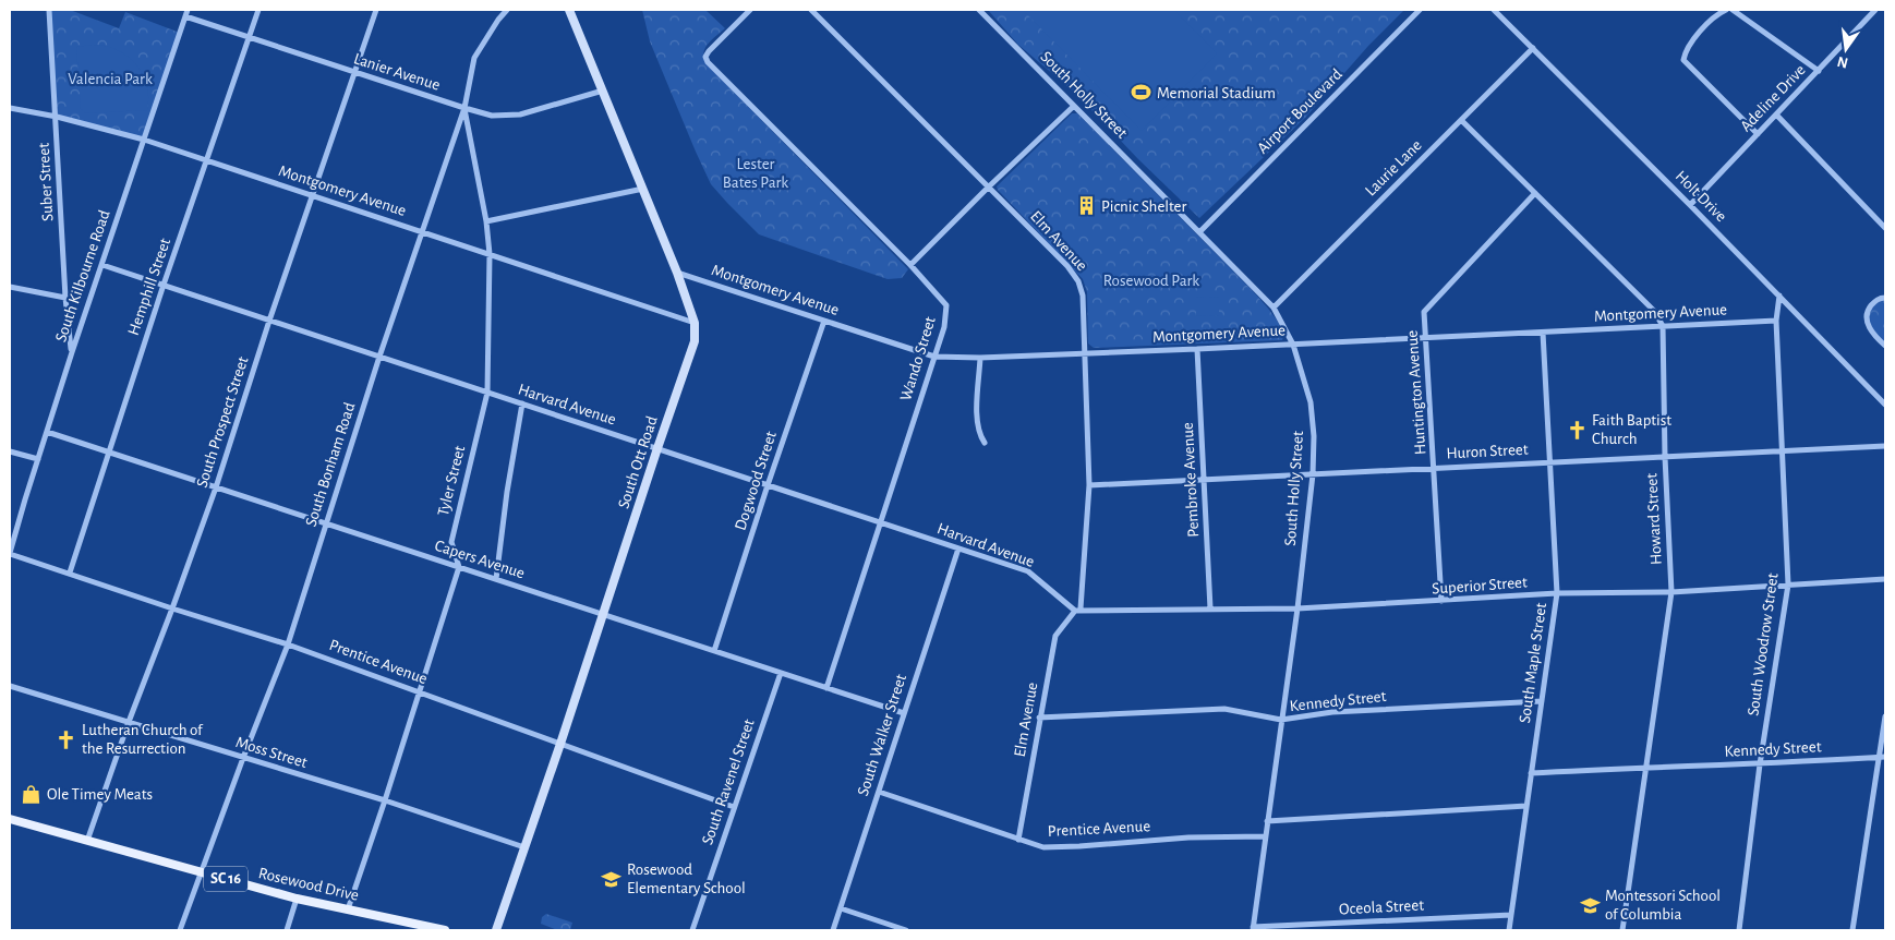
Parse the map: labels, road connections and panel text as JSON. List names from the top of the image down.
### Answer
{
  "streets": {
    "main road": ["SC 16", "Rosewood Drive"],
    "street": [
      "Lanier Avenue",
      "South Holly Street",
      "Adeline Drive",
      "Airport Boulevard",
      "Laurie Lane",
      "Suber Street",
      "Montgomery Avenue",
      "Holt Drive",
      "Elm Avenue",
      "South Kilbourne Road",
      "Hemphill Street",
      "Wando Street",
      "Huntington Avenue",
      "Harvard Avenue",
      "South Prospect Street",
      "Huron Street",
      "South Ott Road",
      "South Bonham Road",
      "Pembroke Avenue",
      "Tyler Street",
      "Dogwood Street",
      "Howard Street",
      "Capers Avenue",
      "Superior Street",
      "South Woodrow Street",
      "Prentice Avenue",
      "South Maple Street",
      "Kennedy Street",
      "South Walker Street",
      "Moss Street",
      "South Ravenel Street",
      "Oceola Street"
    ]
  },
  "crossings": [
    ["Lanier Avenue", "South Kilbourne Road"],
    ["Lanier Avenue", "Hemphill Street"],
    ["Lanier Avenue", "South Prospect Street"],
    ["Lanier Avenue", "South Ott Road"],
    ["Lanier Avenue", "South Bonham Road"],
    ["Lanier Avenue", "Tyler Street"],
    ["South Holly Street", "Airport Boulevard"],
    ["South Holly Street", "Laurie Lane"],
    ["South Holly Street", "Montgomery Avenue"],
    ["South Holly Street", "Huron Street"],
    ["South Holly Street", "Superior Street"],
    ["South Holly Street", "Prentice Avenue"],
    ["South Holly Street", "Kennedy Street"],
    ["South Holly Street", "Oceola Street"],
    ["Adeline Drive", "Holt Drive"],
    ["Laurie Lane", "Holt Drive"],
    ["Suber Street", "Montgomery Avenue"],
    ["Suber Street", "South Kilbourne Road"],
    ["Montgomery Avenue", "Elm Avenue"],
    ["Montgomery Avenue", "South Kilbourne Road"],
    ["Montgomery Avenue", "Hemphill Street"],
    ["Montgomery Avenue", "Wando Street"],
    ["Montgomery Avenue", "Huntington Avenue"],
    ["Montgomery Avenue", "South Prospect Street"],
    ["Montgomery Avenue", "South Ott Road"],
    ["Montgomery Avenue", "South Bonham Road"],
    ["Montgomery Avenue", "Pembroke Avenue"],
    ["Montgomery Avenue", "Tyler Street"],
    ["Montgomery Avenue", "Dogwood Street"],
    ["Montgomery Avenue", "Howard Street"],
    ["Montgomery Avenue", "South Woodrow Street"],
    ["Montgomery Avenue", "South Maple Street"],
    ["Holt Drive", "South Woodrow Street"],
    ["Elm Avenue", "Harvard Avenue"],
    ["Elm Avenue", "Huron Street"],
    ["Elm Avenue", "Superior Street"],
    ["Elm Avenue", "Prentice Avenue"],
    ["Elm Avenue", "Kennedy Street"],
    ["South Kilbourne Road", "Harvard Avenue"],
    ["South Kilbourne Road", "Capers Avenue"],
    ["South Kilbourne Road", "Prentice Avenue"],
    ["Hemphill Street", "Harvard Avenue"],
    ["Hemphill Street", "Capers Avenue"],
    ["Hemphill Street", "Prentice Avenue"],
    ["Wando Street", "Harvard Avenue"],
    ["Wando Street", "Capers Avenue"],
    ["Huntington Avenue", "Huron Street"],
    ["Huntington Avenue", "Superior Street"],
    ["Harvard Avenue", "South Prospect Street"],
    ["Harvard Avenue", "South Ott Road"],
    ["Harvard Avenue", "South Bonham Road"],
    ["Harvard Avenue", "Tyler Street"],
    ["Harvard Avenue", "Dogwood Street"],
    ["Harvard Avenue", "Superior Street"],
    ["Harvard Avenue", "South Walker Street"],
    ["South Prospect Street", "Capers Avenue"],
    ["South Prospect Street", "Prentice Avenue"],
    ["South Prospect Street", "Moss Street"],
    ["South Prospect Street", "Rosewood Drive"],
    ["Huron Street", "Pembroke Avenue"],
    ["Huron Street", "Howard Street"],
    ["Huron Street", "South Woodrow Street"],
    ["Huron Street", "South Maple Street"],
    ["South Ott Road", "Capers Avenue"],
    ["South Ott Road", "Prentice Avenue"],
    ["South Ott Road", "Moss Street"],
    ["South Bonham Road", "Tyler Street"],
    ["South Bonham Road", "Capers Avenue"],
    ["South Bonham Road", "Prentice Avenue"],
    ["South Bonham Road", "Moss Street"],
    ["South Bonham Road", "Rosewood Drive"],
    ["Pembroke Avenue", "Superior Street"],
    ["Tyler Street", "Capers Avenue"],
    ["Dogwood Street", "Capers Avenue"],
    ["Howard Street", "Superior Street"],
    ["Howard Street", "Kennedy Street"],
    ["Capers Avenue", "South Walker Street"],
    ["Capers Avenue", "South Ravenel Street"],
    ["Superior Street", "South Woodrow Street"],
    ["Superior Street", "South Maple Street"],
    ["South Woodrow Street", "Kennedy Street"],
    ["Prentice Avenue", "South Walker Street"],
    ["Prentice Avenue", "South Ravenel Street"],
    ["South Maple Street", "Kennedy Street"],
    ["South Maple Street", "Oceola Street"]
  ],
  "parks": ["Valencia Park", "Lester Bates Park", "Rosewood Park"],
  "places": {
    "sports": ["Memorial Stadium"],
    "building": ["Picnic Shelter"],
    "church": ["Faith Baptist Church", "Lutheran Church of the Resurrection"],
    "shop": ["Ole Timey Meats"],
    "school or university": ["Rosewood Elementary School", "Montessori School of Columbia"]
  },
  "north": "bottom"
}
